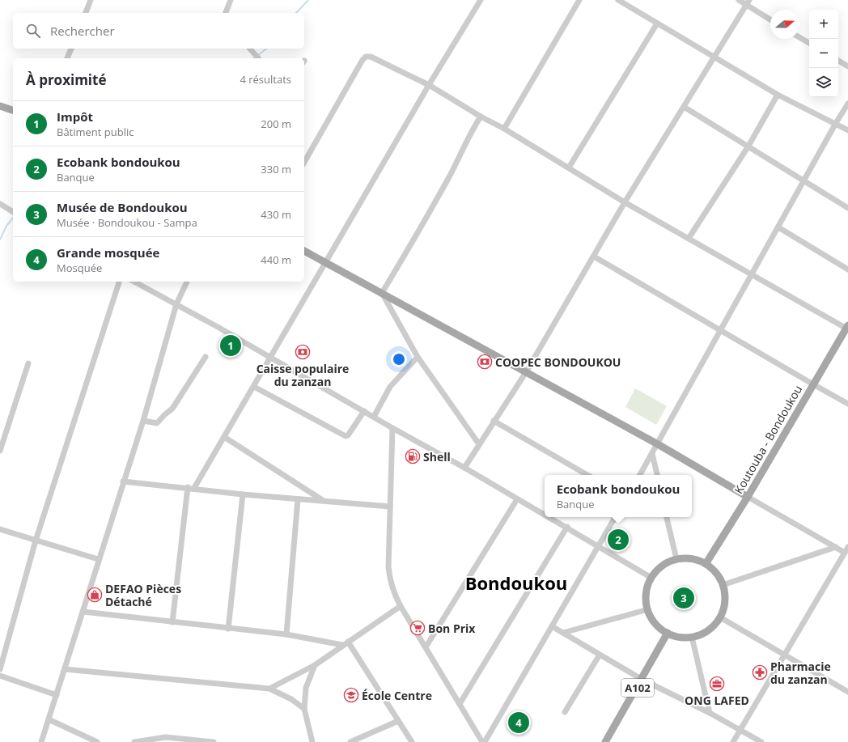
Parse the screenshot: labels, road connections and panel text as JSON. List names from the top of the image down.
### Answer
{
  "streets": {
    "main road": ["Koutouba - Bondoukou", "A102"]
  },
  "crossings": [
    ["Koutouba - Bondoukou", "A102"]
  ],
  "districts": ["Bondoukou"],
  "places": {
    "bank": ["Caisse populaire du zanzan", "COOPEC BONDOUKOU"],
    "fuel station": ["Shell"],
    "shop": ["DEFAO Pièces Détaché"],
    "supermarket": ["Bon Prix"],
    "pharmacy": ["Pharmacie du zanzan"],
    "office": ["ONG LAFED"],
    "school or university": ["École Centre"]
  },
  "north": "right",
  "page": {
    "map_buttons": ["+", "−"],
    "search": "Rechercher",
    "heading": ["À proximité", "4 résultats"],
    "list": [
      {
        "mark": "1",
        "name": "Impôt",
        "note": "Bâtiment public",
        "value": "200 m"
      },
      {
        "mark": "2",
        "name": "Ecobank bondoukou",
        "note": "Banque",
        "value": "330 m"
      },
      {
        "mark": "3",
        "name": "Musée de Bondoukou",
        "note": "Musée · Bondoukou - Sampa",
        "value": "430 m"
      },
      {
        "mark": "4",
        "name": "Grande mosquée",
        "note": "Mosquée",
        "value": "440 m"
      }
    ],
    "pins": [
      "1",
      "2",
      "3",
      "4"
    ],
    "popup": ["Ecobank bondoukou", "Banque"]
  }
}
